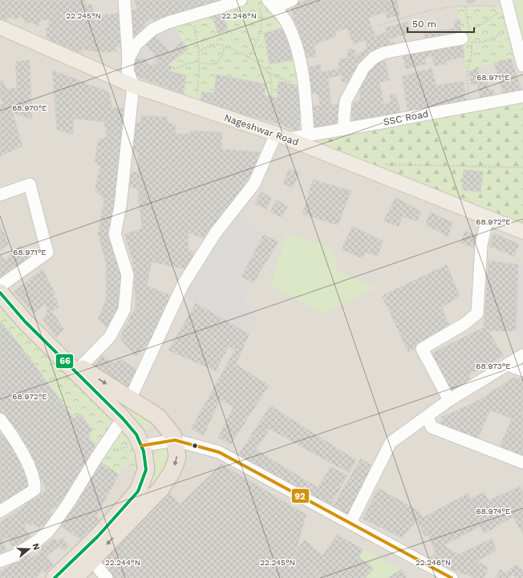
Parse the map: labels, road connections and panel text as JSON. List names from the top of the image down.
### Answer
{
  "streets": {
    "main road": ["Nageshwar Road"],
    "street": ["SSC Road"]
  },
  "crossings": [
    ["SSC Road", "Nageshwar Road"]
  ],
  "lines": ["transit line 66", "transit line 92"],
  "scale_bar": "50 m",
  "north": "right",
  "coordinates": [
    "22.245°N",
    "22.246°N",
    "68.971°E",
    "68.970°E",
    "68.972°E",
    "68.973°E",
    "68.974°E",
    "22.244°N"
  ]
}
